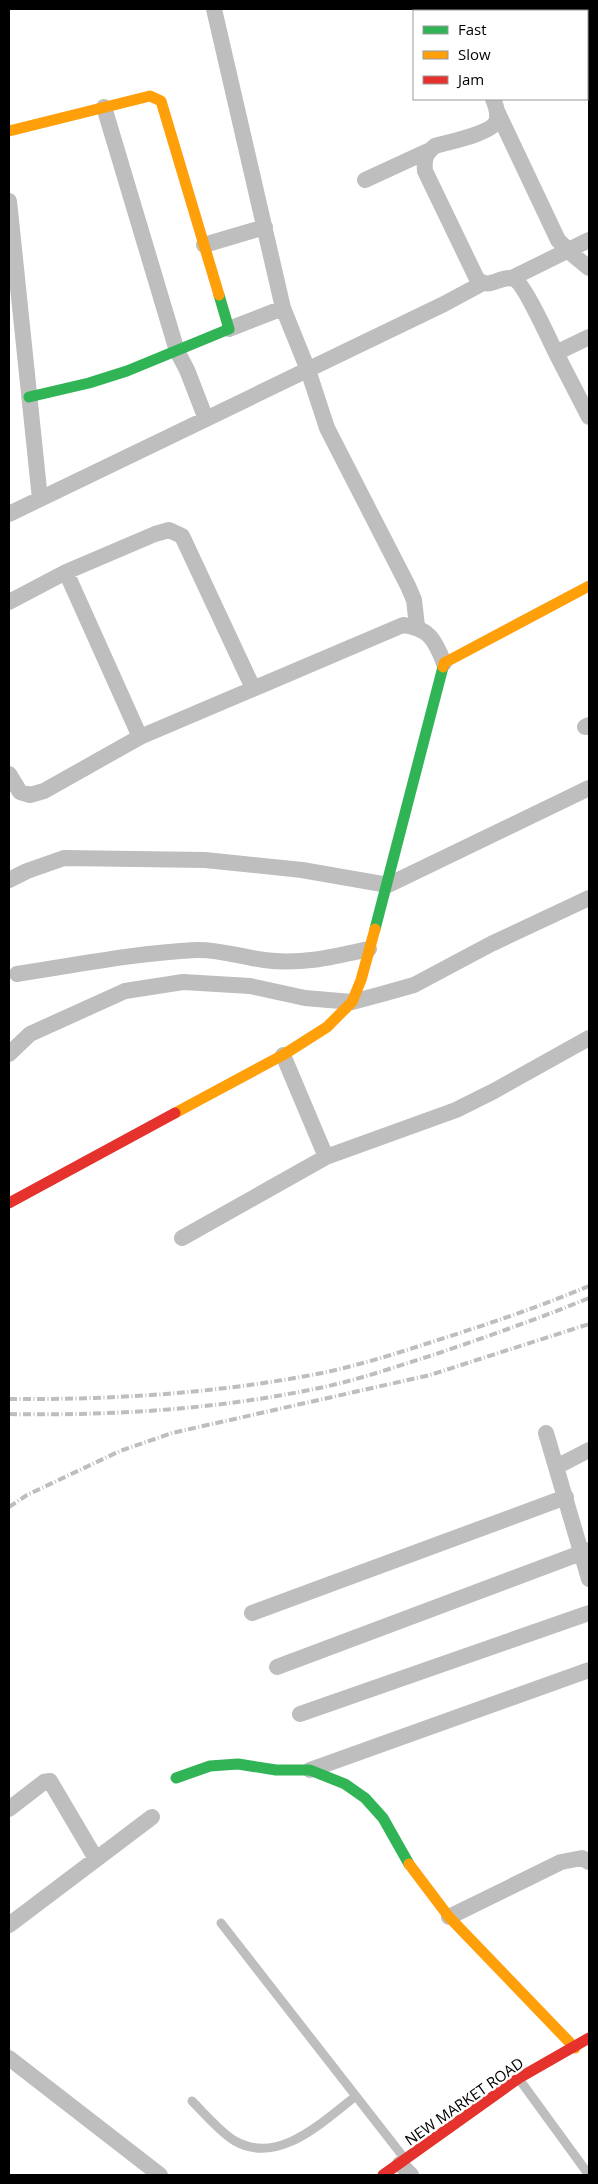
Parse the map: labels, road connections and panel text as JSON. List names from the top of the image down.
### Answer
{
  "streets": {
    "street": ["NEW MARKET ROAD"]
  },
  "legend": ["Fast", "Slow", "Jam"]
}
